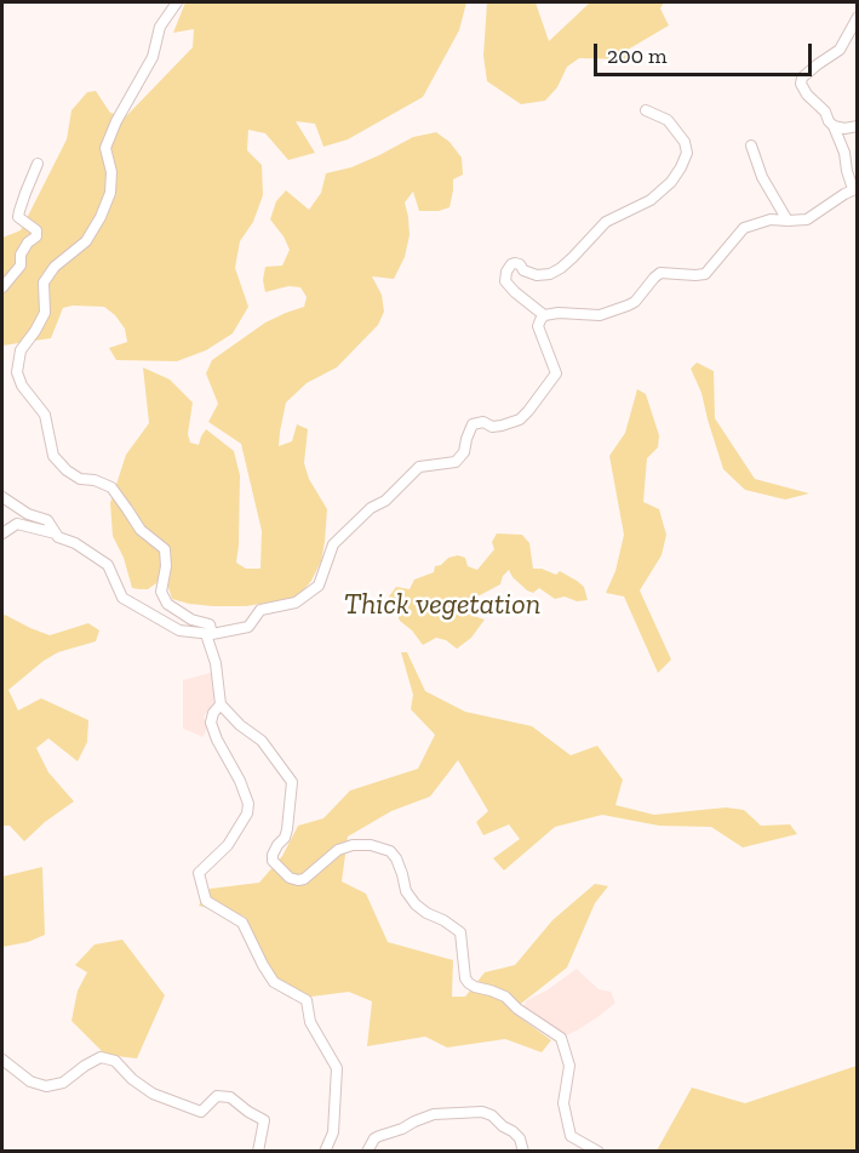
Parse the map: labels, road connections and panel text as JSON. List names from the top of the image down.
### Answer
{
  "parks": ["Thick vegetation"],
  "scale_bar": "200 m"
}
